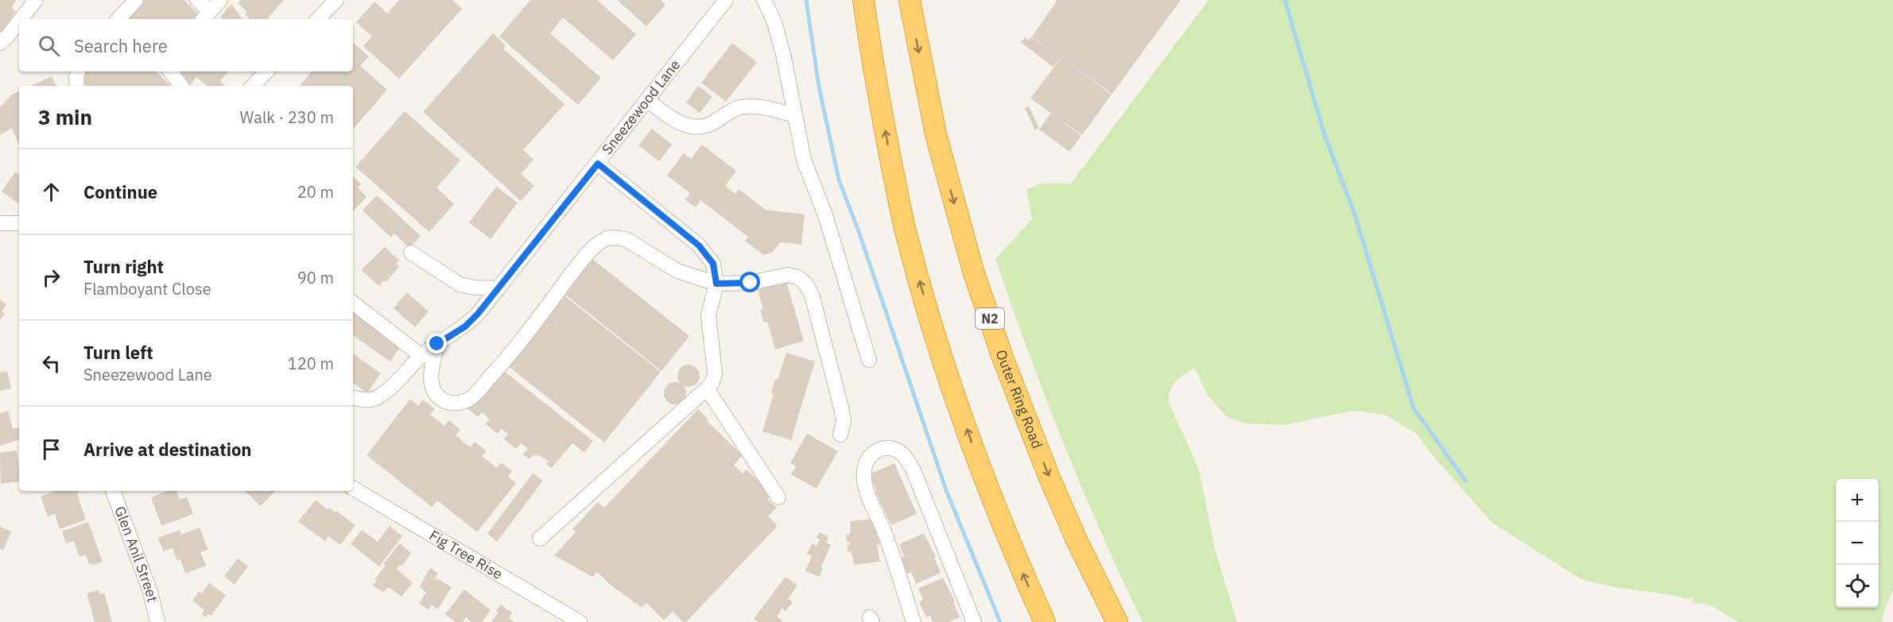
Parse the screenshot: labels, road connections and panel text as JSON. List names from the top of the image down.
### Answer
{
  "streets": {
    "highway": ["N2", "Outer Ring Road"],
    "street": ["Sneezewood Lane", "Fig Tree Rise", "Glen Anil Street"]
  },
  "page": {
    "search": "Search here",
    "heading": ["3 min", "Walk · 230 m"],
    "list": [
      ["Continue", "20 m"],
      ["Turn right", "Flamboyant Close", "90 m"],
      ["Turn left", "Sneezewood Lane", "120 m"],
      "Arrive at destination"
    ],
    "map_buttons": ["+", "−"]
  }
}
